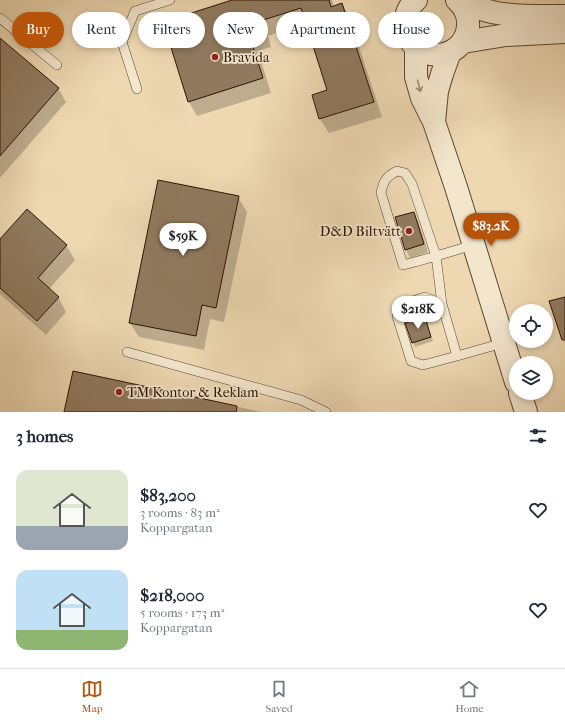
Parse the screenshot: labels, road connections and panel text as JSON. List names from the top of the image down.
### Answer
{
  "places": ["Bravida", "D&D Biltvätt", "TM Kontor & Reklam"],
  "page": {
    "chip": [
      "Buy",
      "Rent",
      "Filters",
      "New",
      "Apartment",
      "House"
    ],
    "price": ["$83.2K", "$59K", "$218K"],
    "heading": "3 homes",
    "list": [
      {
        "name": "$83,200",
        "note": "3 rooms · 83 m² · Koppargatan"
      },
      {
        "name": "$218,000",
        "note": "5 rooms · 173 m² · Koppargatan"
      }
    ],
    "tabs": ["Map", "Saved", "Home"]
  }
}
